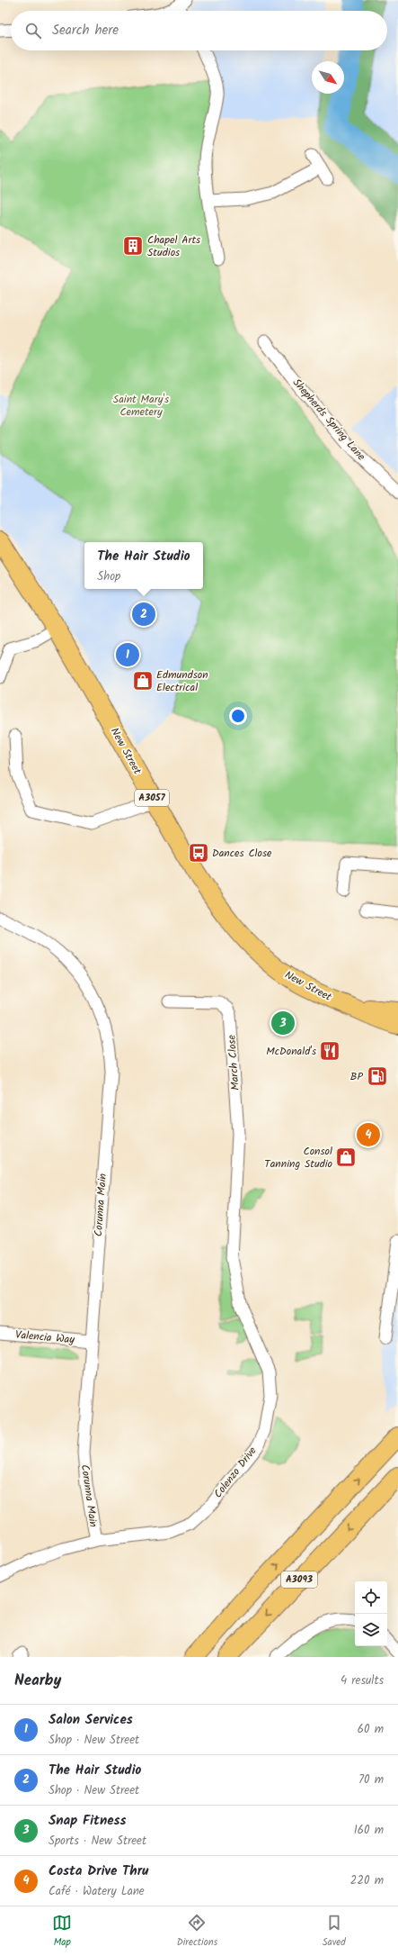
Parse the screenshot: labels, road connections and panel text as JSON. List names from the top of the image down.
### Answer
{
  "streets": {
    "main road": ["New Street", "A3057", "A3093"],
    "street": [
      "Shepherds Spring Lane",
      "March Close",
      "Corunna Main",
      "Valencia Way",
      "Colenzo Drive"
    ]
  },
  "crossings": [
    ["March Close", "Colenzo Drive"],
    ["Corunna Main", "Valencia Way"],
    ["Corunna Main", "Colenzo Drive"]
  ],
  "parks": ["Saint Mary's Cemetery"],
  "places": {
    "building": ["Chapel Arts Studios"],
    "shop": ["Edmundson Electrical", "Consol Tanning Studio"],
    "bus stop": ["Dances Close"],
    "restaurant": ["McDonald's"],
    "fuel station": ["BP"]
  },
  "north": "bottom right",
  "page": {
    "search": "Search here",
    "popup": ["The Hair Studio", "Shop"],
    "pins": [
      "2",
      "1",
      "3",
      "4"
    ],
    "heading": ["Nearby", "4 results"],
    "list": [
      {
        "mark": "1",
        "name": "Salon Services",
        "note": "Shop · New Street",
        "value": "60 m"
      },
      {
        "mark": "2",
        "name": "The Hair Studio",
        "note": "Shop · New Street",
        "value": "70 m"
      },
      {
        "mark": "3",
        "name": "Snap Fitness",
        "note": "Sports · New Street",
        "value": "160 m"
      },
      {
        "mark": "4",
        "name": "Costa Drive Thru",
        "note": "Café · Watery Lane",
        "value": "220 m"
      }
    ],
    "nav": ["Map", "Directions", "Saved"]
  }
}
